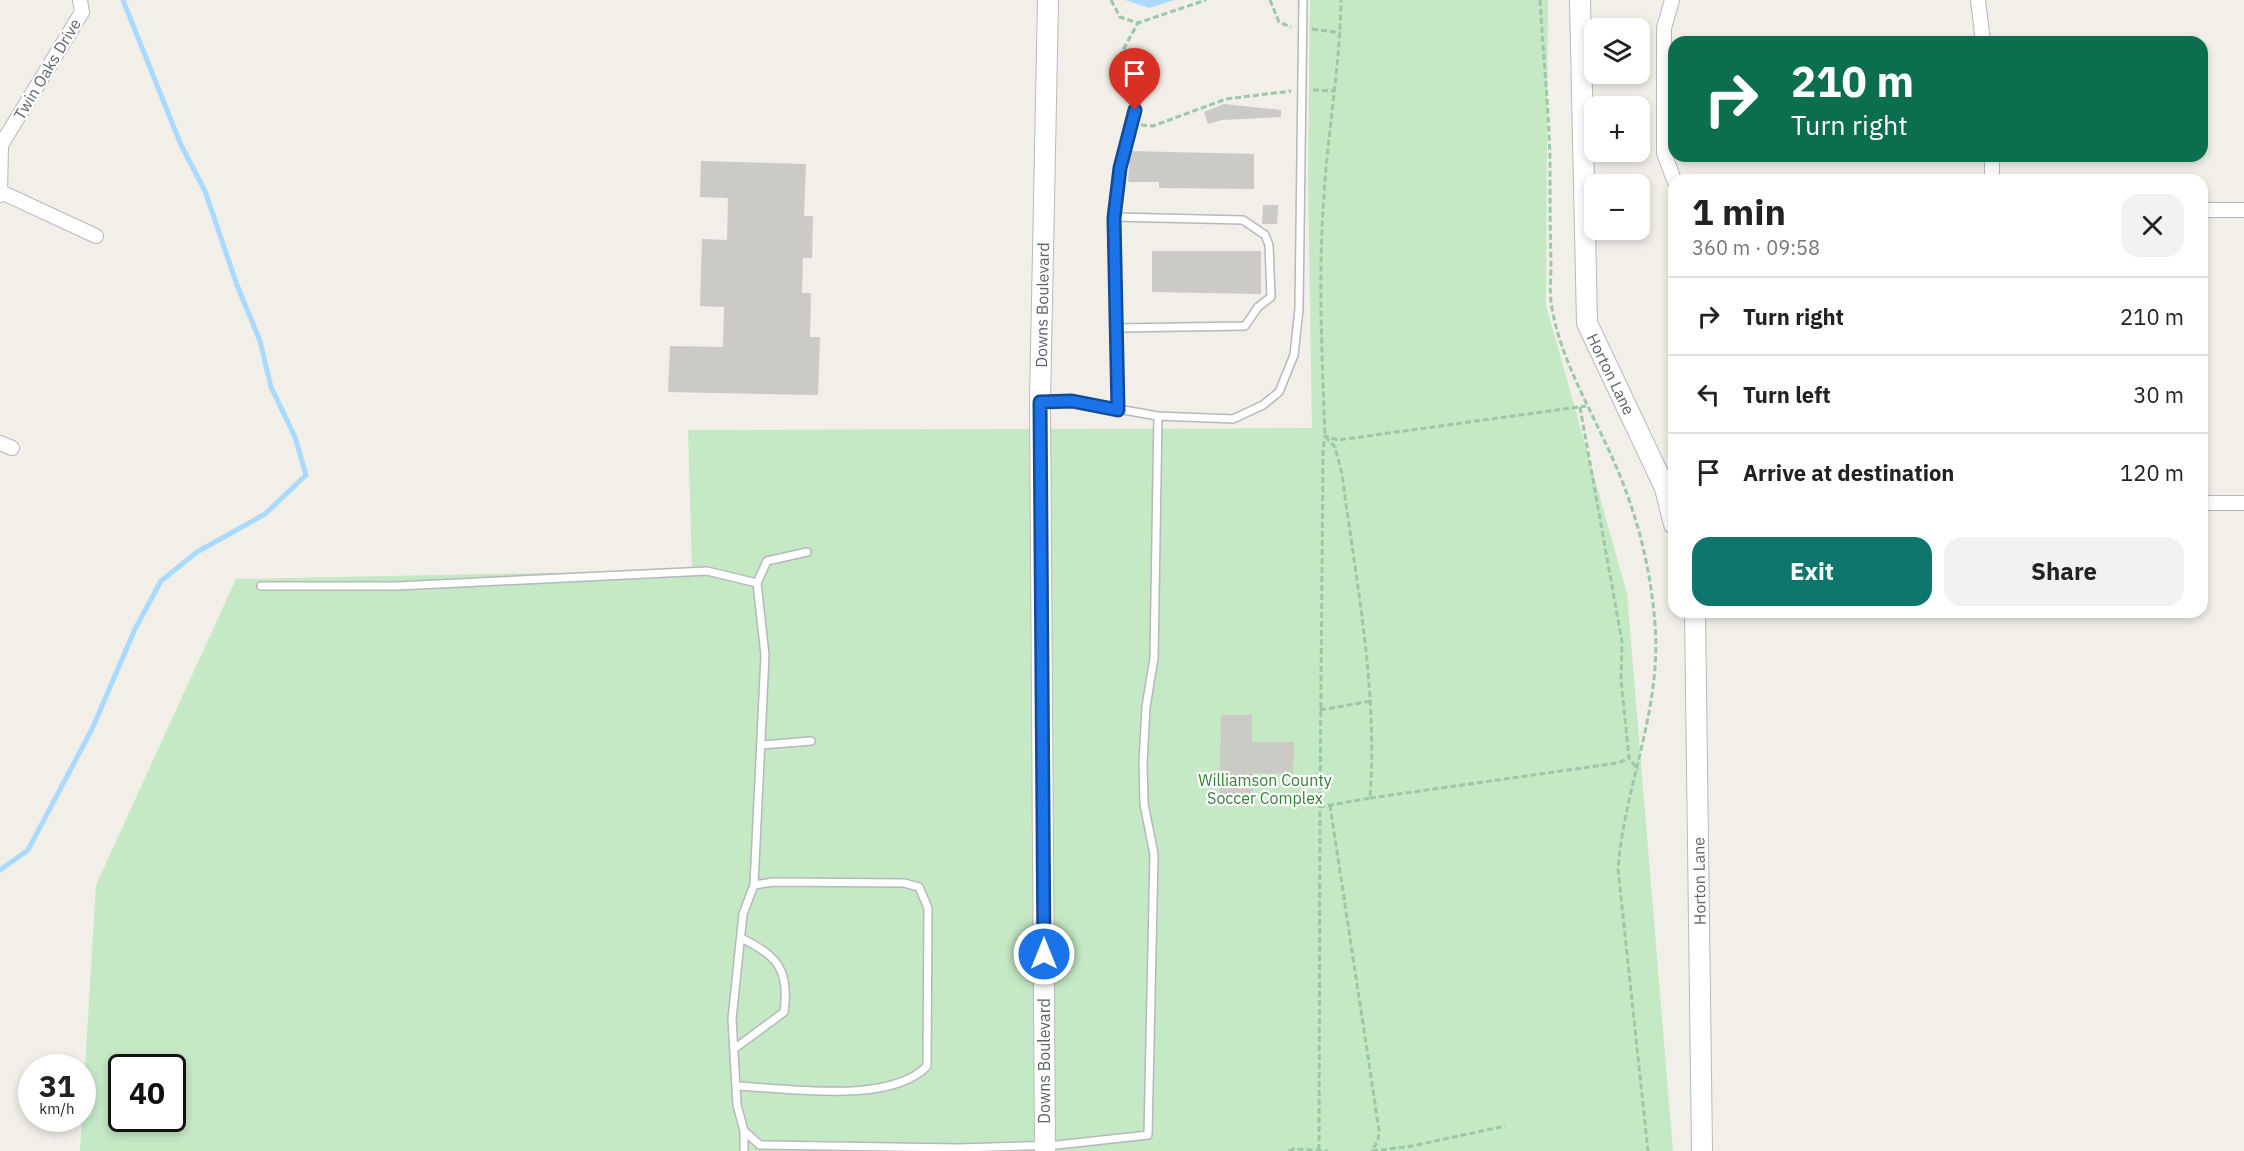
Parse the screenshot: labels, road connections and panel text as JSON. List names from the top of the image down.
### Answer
{
  "streets": {
    "street": ["Twin Oaks Drive", "Downs Boulevard", "Horton Lane"]
  },
  "parks": ["Williamson County Soccer Complex"],
  "page": {
    "map_buttons": ["+", "−"],
    "turn": ["210 m", "Turn right"],
    "heading": ["1 min", "360 m · 09:58"],
    "list": [
      {
        "name": "Turn right",
        "value": "210 m"
      },
      {
        "name": "Turn left",
        "value": "30 m"
      },
      {
        "name": "Arrive at destination",
        "value": "120 m"
      }
    ],
    "buttons": ["Exit", "Share"],
    "speed": "31 km/h",
    "limit": "40"
  }
}
